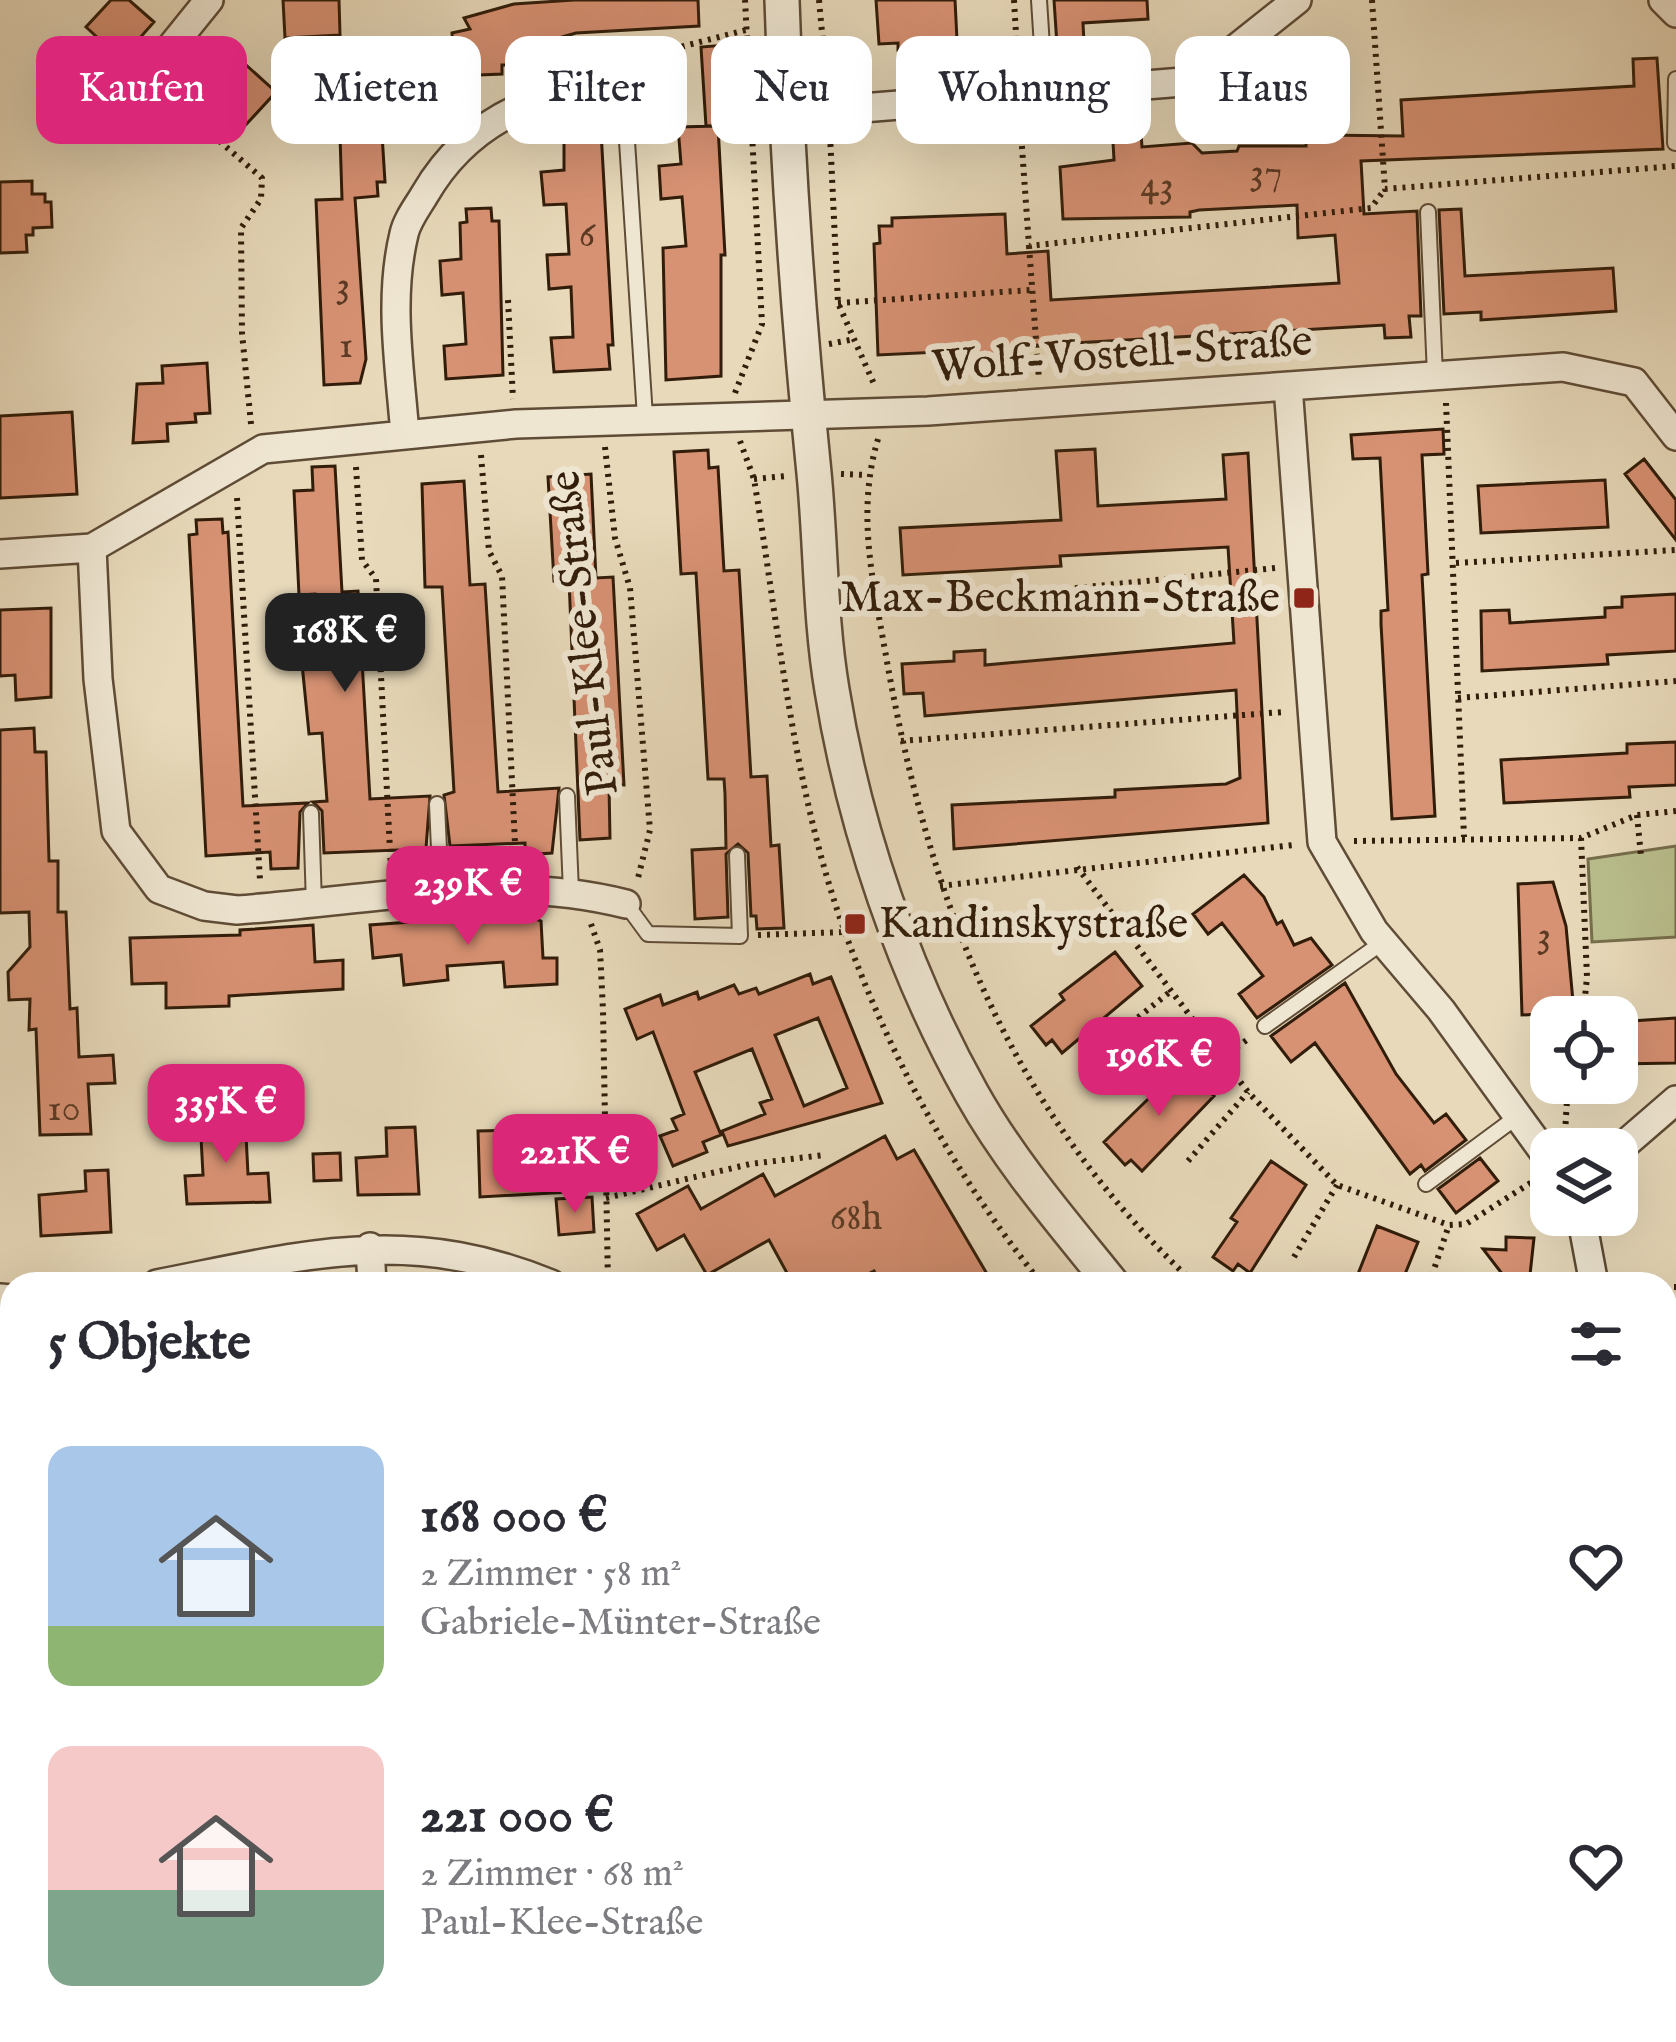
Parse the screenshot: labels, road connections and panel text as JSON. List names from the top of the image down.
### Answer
{
  "streets": {
    "street": ["Wolf-Vostell-Straße", "Paul-Klee-Straße"]
  },
  "crossings": [
    ["Wolf-Vostell-Straße", "Paul-Klee-Straße"]
  ],
  "places": {
    "transit": ["Max-Beckmann-Straße", "Kandinskystraße"]
  },
  "house_numbers": [
    "37",
    "43",
    "6",
    "3",
    "1",
    "3",
    "10",
    "68h"
  ],
  "page": {
    "chip": [
      "Kaufen",
      "Mieten",
      "Filter",
      "Neu",
      "Wohnung",
      "Haus"
    ],
    "price": [
      "168K €",
      "239K €",
      "196K €",
      "335K €",
      "221K €"
    ],
    "heading": "5 Objekte",
    "list": [
      {
        "name": "168 000 €",
        "note": "2 Zimmer · 58 m² · Gabriele-Münter-Straße"
      },
      {
        "name": "221 000 €",
        "note": "2 Zimmer · 68 m² · Paul-Klee-Straße"
      }
    ]
  }
}
